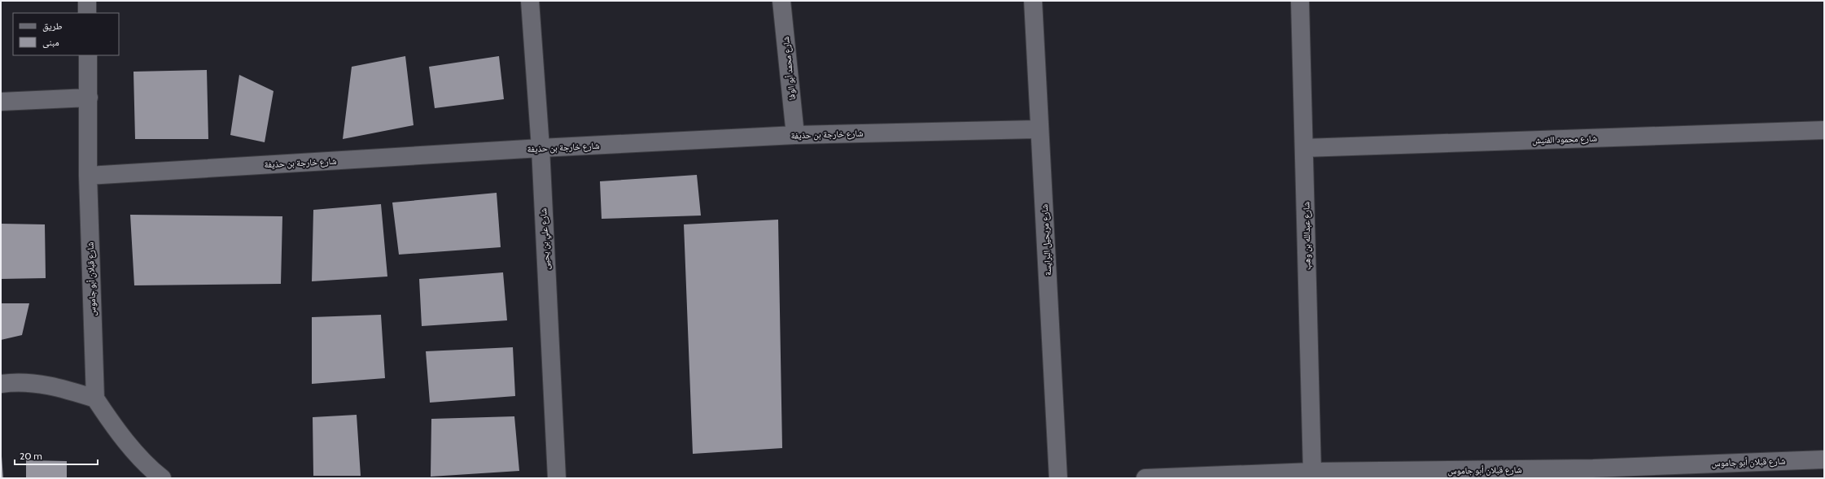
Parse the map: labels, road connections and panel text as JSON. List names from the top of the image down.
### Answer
{
  "streets": {
    "street": [
      "شارع محمد أبو الوفا",
      "شارع خارجة بن حذيفة",
      "شارع محمود الفنيش",
      "شارع عبدالله بن وهب",
      "شارع علي بن يحيى",
      "شارع مريحيل البرايسة",
      "شارع قبلان أبو جاموس"
    ]
  },
  "crossings": [
    ["شارع محمد أبو الوفا", "شارع خارجة بن حذيفة"],
    ["شارع خارجة بن حذيفة", "شارع علي بن يحيى"],
    ["شارع خارجة بن حذيفة", "شارع مريحيل البرايسة"],
    ["شارع خارجة بن حذيفة", "شارع قبلان أبو جاموس"],
    ["شارع محمود الفنيش", "شارع عبدالله بن وهب"],
    ["شارع عبدالله بن وهب", "شارع قبلان أبو جاموس"]
  ],
  "legend": ["طريق", "مبنى"],
  "scale_bar": "20 m"
}
